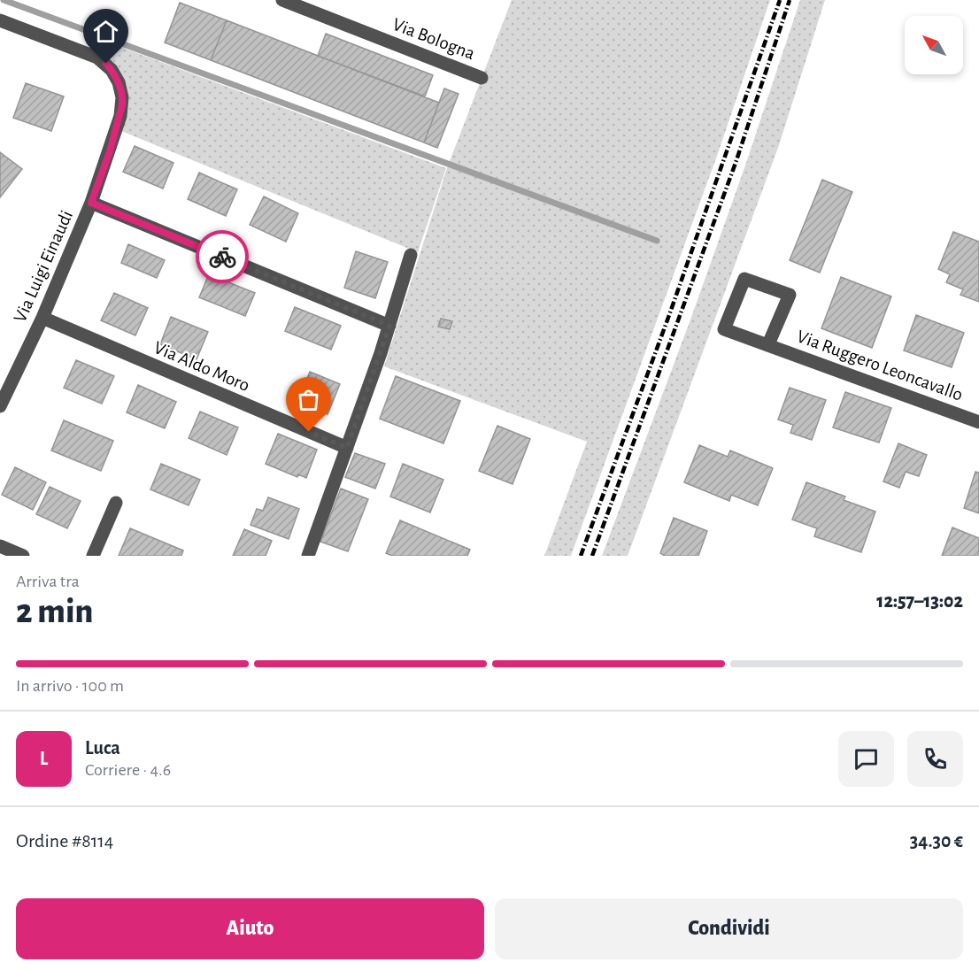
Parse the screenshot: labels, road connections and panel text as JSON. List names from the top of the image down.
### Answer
{
  "streets": {
    "street": [
      "Via Bologna",
      "Via Luigi Einaudi",
      "Via Ruggero Leoncavallo",
      "Via Aldo Moro"
    ]
  },
  "crossings": [
    ["Via Luigi Einaudi", "Via Aldo Moro"]
  ],
  "north": "top left",
  "page": {
    "heading": ["2 min", "Arriva tra", "12:57–13:02"],
    "panel": [
      "Luca",
      "Corriere · 4.6",
      "Ordine #8114",
      "34.30 €"
    ],
    "bar": "In arrivo · 100 m",
    "round": "L",
    "buttons": ["Aiuto", "Condividi"]
  }
}
